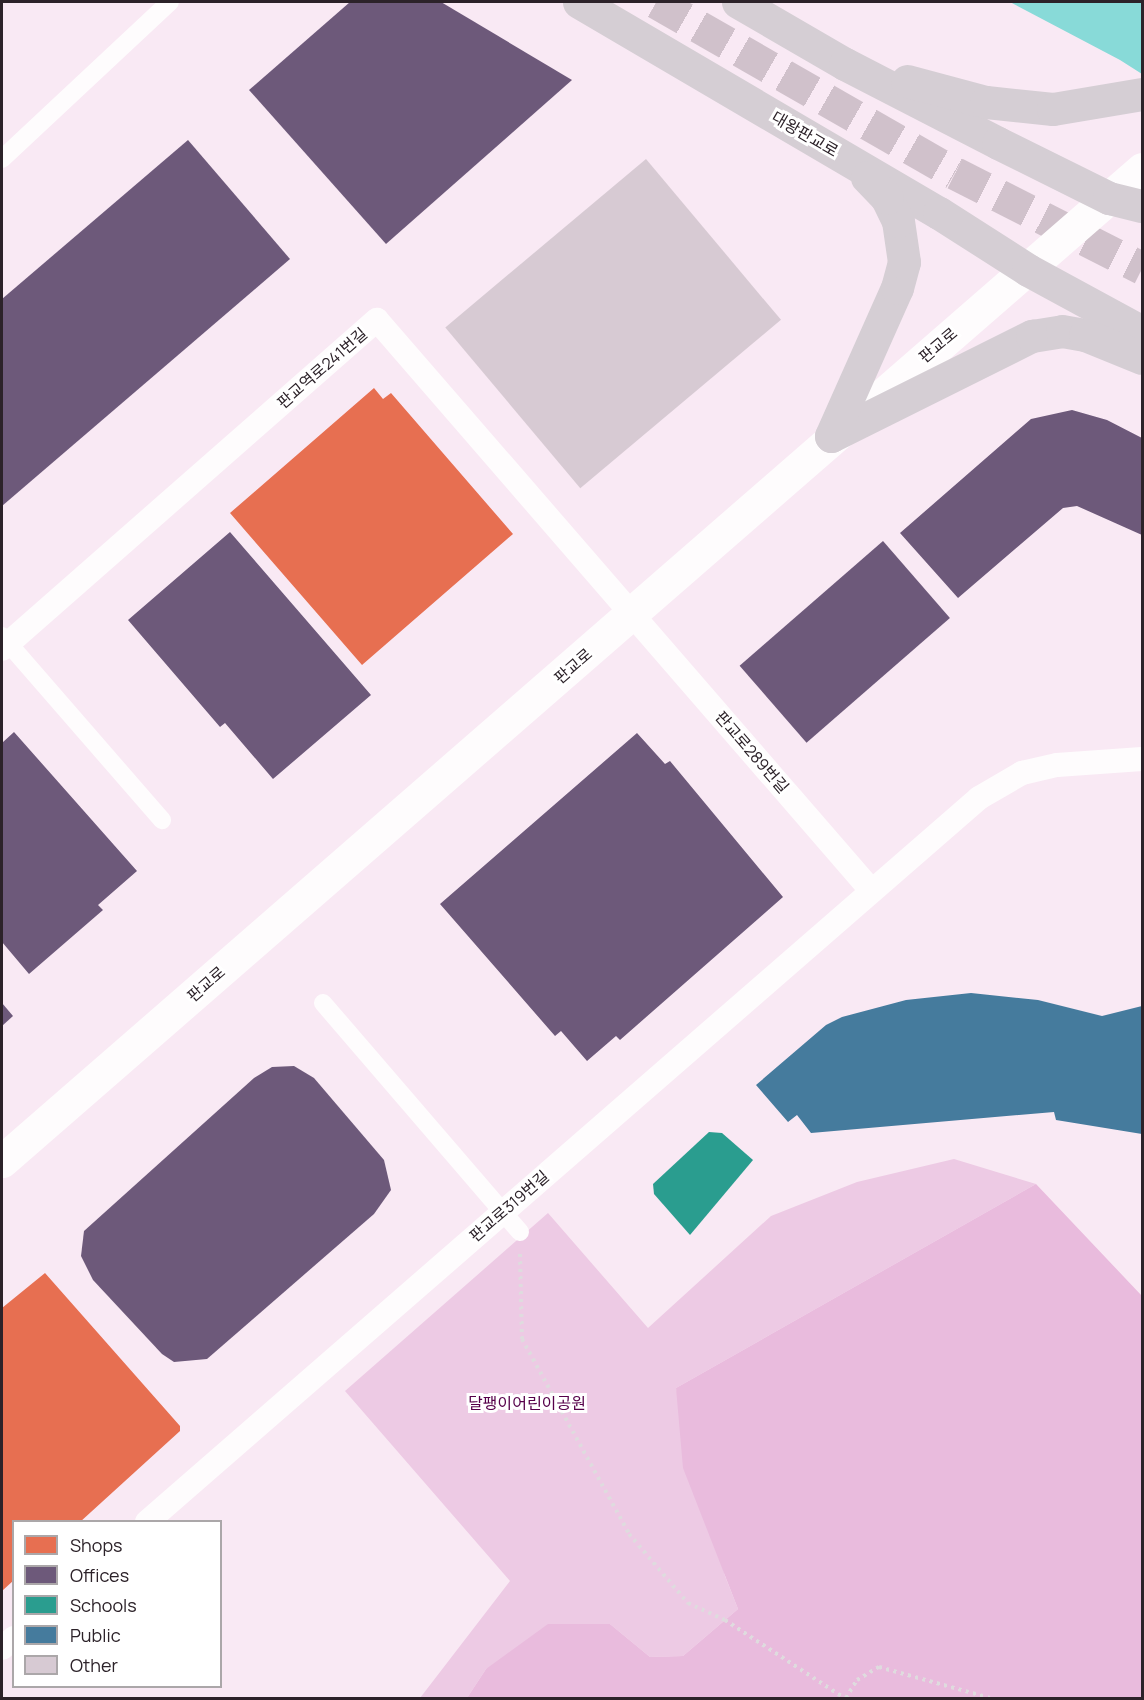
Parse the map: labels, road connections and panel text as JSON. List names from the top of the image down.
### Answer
{
  "streets": {
    "main road": ["대왕판교로", "판교로"],
    "street": ["판교역로241번길", "판교로289번길", "판교로319번길"]
  },
  "crossings": [
    ["대왕판교로", "판교로"],
    ["판교로", "판교역로241번길"],
    ["판교로", "판교로289번길"],
    ["판교역로241번길", "판교로289번길"],
    ["판교로289번길", "판교로319번길"]
  ],
  "parks": ["달팽이어린이공원"],
  "legend": [
    "Shops",
    "Offices",
    "Schools",
    "Public",
    "Other"
  ]
}
